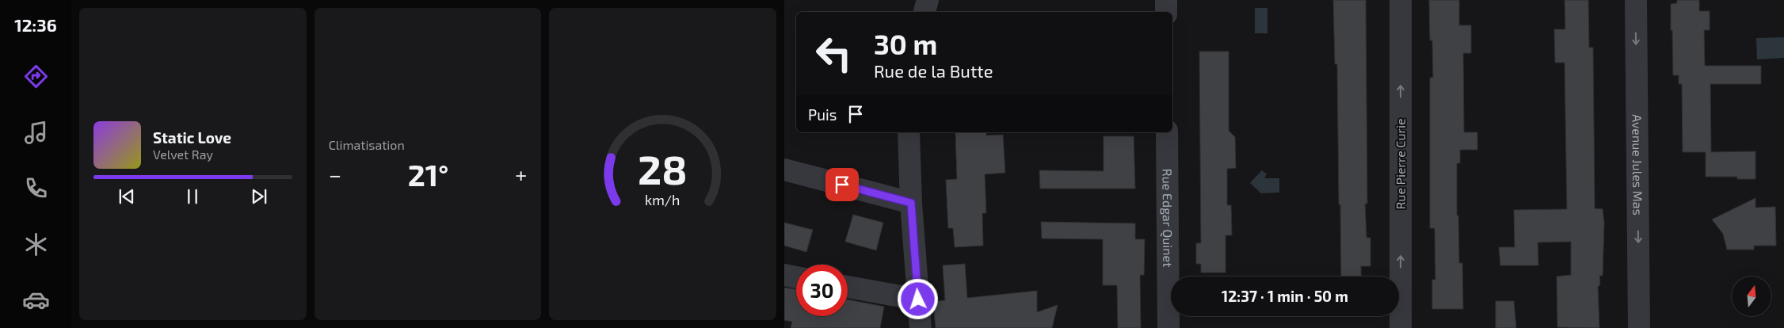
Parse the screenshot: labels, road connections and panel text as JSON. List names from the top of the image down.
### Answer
{
  "streets": {
    "street": ["Rue Pierre Curie", "Avenue Jules Mas", "Rue Edgar Quinet"]
  },
  "one_way": ["Rue Pierre Curie", "Avenue Jules Mas"],
  "north": "top",
  "page": {
    "tabs": "12:36",
    "tile": "Climatisation",
    "turn": ["30 m", "Rue de la Butte"],
    "then": "Puis",
    "song": ["Static Love", "Velvet Ray"],
    "heat": ["−", "21°", "+"],
    "limit": "30",
    "trip": "12:37 · 1 min · 50 m",
    "gauge": ["28", "km/h"]
  }
}
